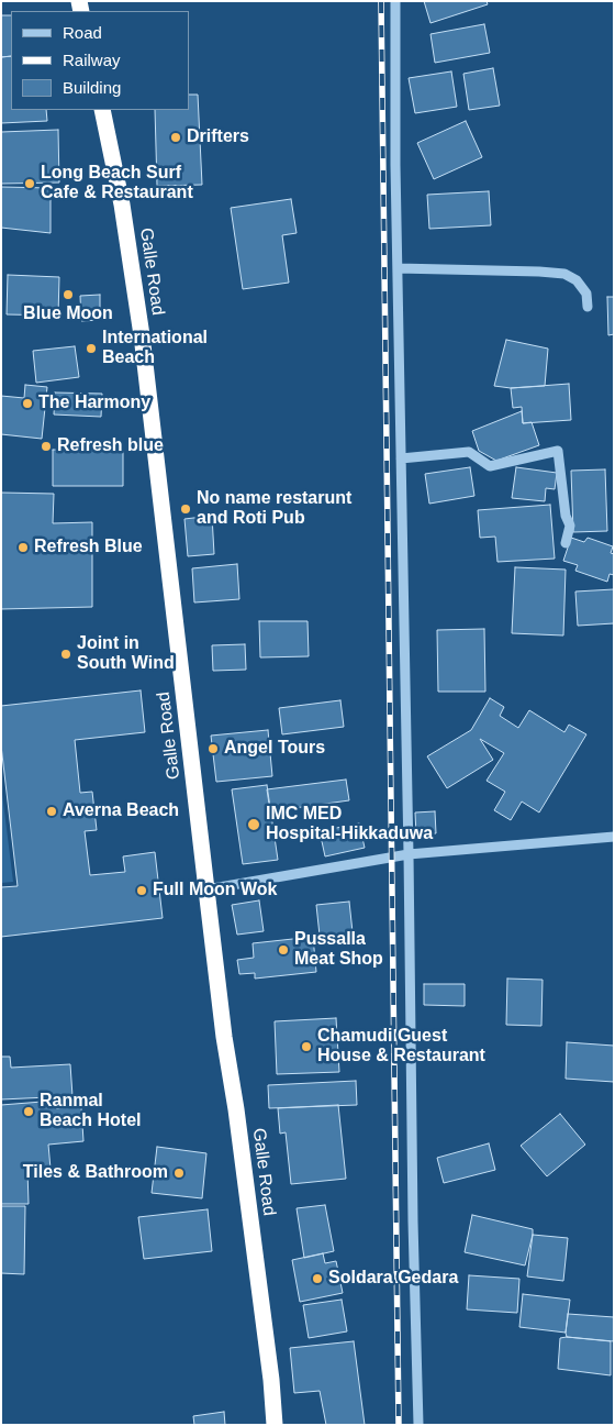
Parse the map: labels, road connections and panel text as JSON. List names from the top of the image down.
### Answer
{
  "streets": {
    "highway": ["Galle Road"]
  },
  "places": [
    "Drifters",
    "Long Beach Surf Cafe & Restaurant",
    "Blue Moon",
    "International Beach",
    "The Harmony",
    "Refresh blue",
    "No name restarunt and Roti Pub",
    "Refresh Blue",
    "Joint in South Wind",
    "Angel Tours",
    "Averna Beach",
    "IMC MED Hospital-Hikkaduwa",
    "Full Moon Wok",
    "Pussalla Meat Shop",
    "Chamudi Guest House & Restaurant",
    "Ranmal Beach Hotel",
    "Tiles & Bathroom",
    "Soldara Gedara"
  ],
  "legend": ["Road", "Railway", "Building"]
}
